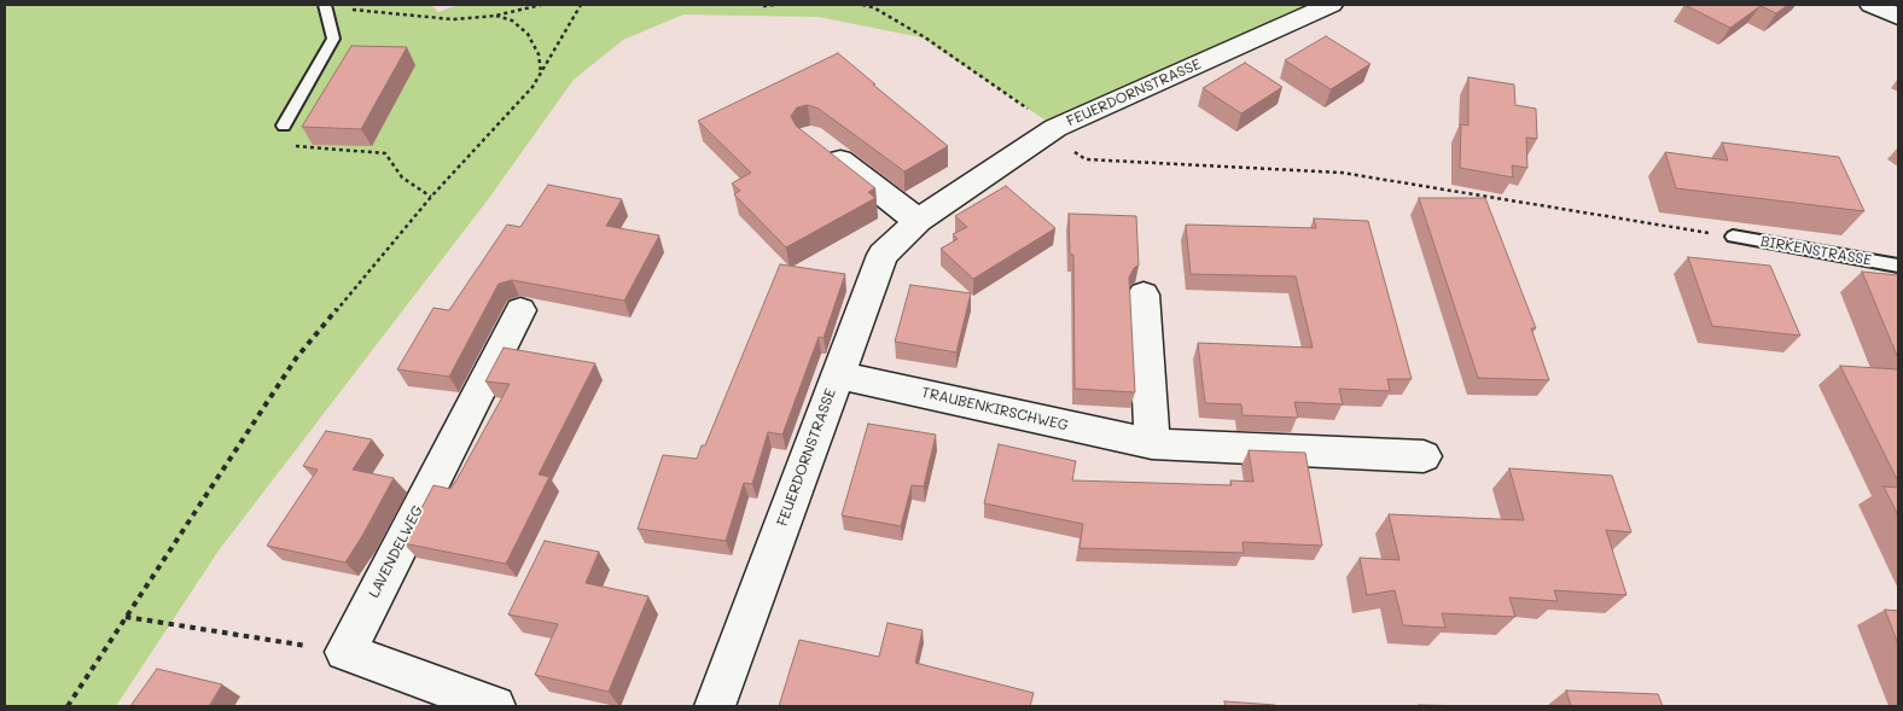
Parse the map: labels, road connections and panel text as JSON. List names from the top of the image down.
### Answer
{
  "streets": {
    "street": ["FEUERDORNSTRASSE", "TRAUBENKIRSCHWEG", "LAVENDELWEG"],
    "lane": ["BIRKENSTRASSE"]
  },
  "crossings": [
    ["FEUERDORNSTRASSE", "TRAUBENKIRSCHWEG"]
  ]
}
